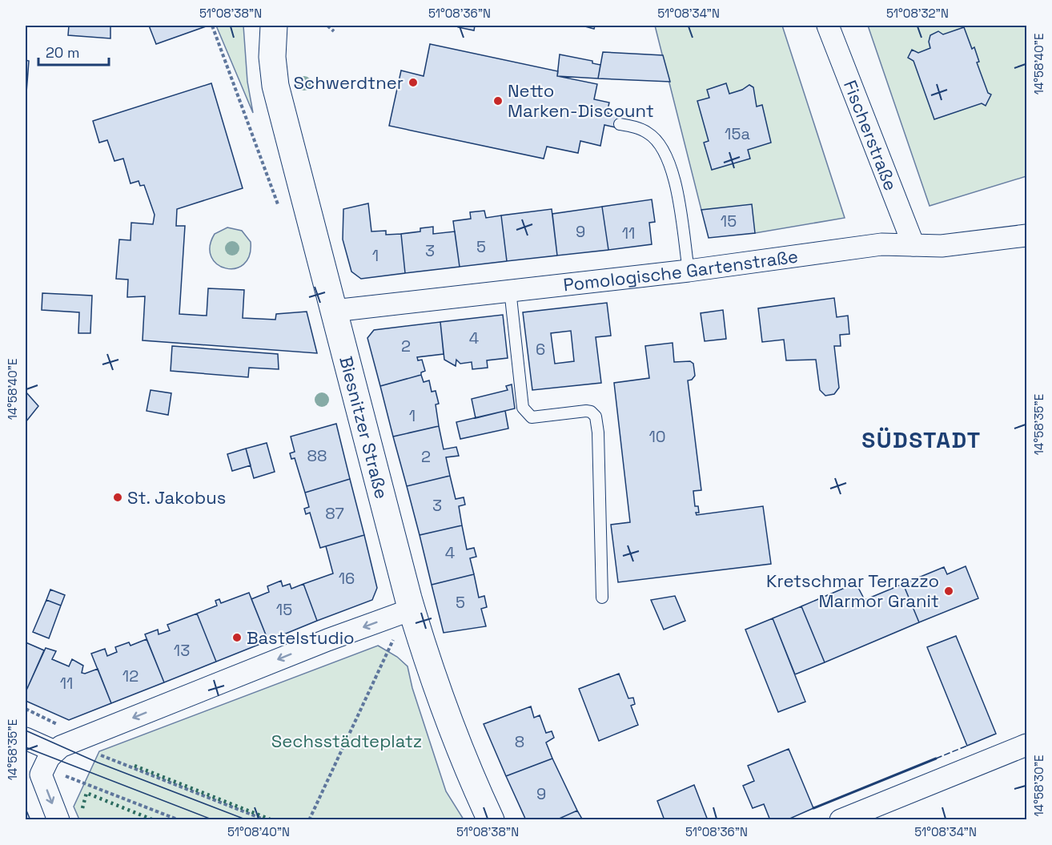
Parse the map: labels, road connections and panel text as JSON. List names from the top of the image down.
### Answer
{
  "streets": {
    "main road": ["Biesnitzer Straße"],
    "street": ["Fischerstraße", "Pomologische Gartenstraße"]
  },
  "crossings": [
    ["Fischerstraße", "Pomologische Gartenstraße"],
    ["Pomologische Gartenstraße", "Biesnitzer Straße"]
  ],
  "districts": ["SÜDSTADT"],
  "parks": ["Sechsstädteplatz"],
  "places": [
    "Schwerdtner",
    "Netto Marken-Discount",
    "St. Jakobus",
    "Kretschmar Terrazzo Marmor Granit",
    "Bastelstudio"
  ],
  "house_numbers": [
    "15a",
    "15",
    "9",
    "11",
    "5",
    "3",
    "1",
    "4",
    "2",
    "6",
    "1",
    "10",
    "88",
    "2",
    "3",
    "87",
    "4",
    "16",
    "5",
    "15",
    "13",
    "12",
    "11",
    "8",
    "9"
  ],
  "scale_bar": "20 m",
  "coordinates": [
    "51°08'38\"N",
    "51°08'36\"N",
    "51°08'34\"N",
    "51°08'32\"N",
    "14°58'40\"E",
    "14°58'35\"E",
    "14°58'30\"E",
    "51°08'40\"N"
  ]
}
